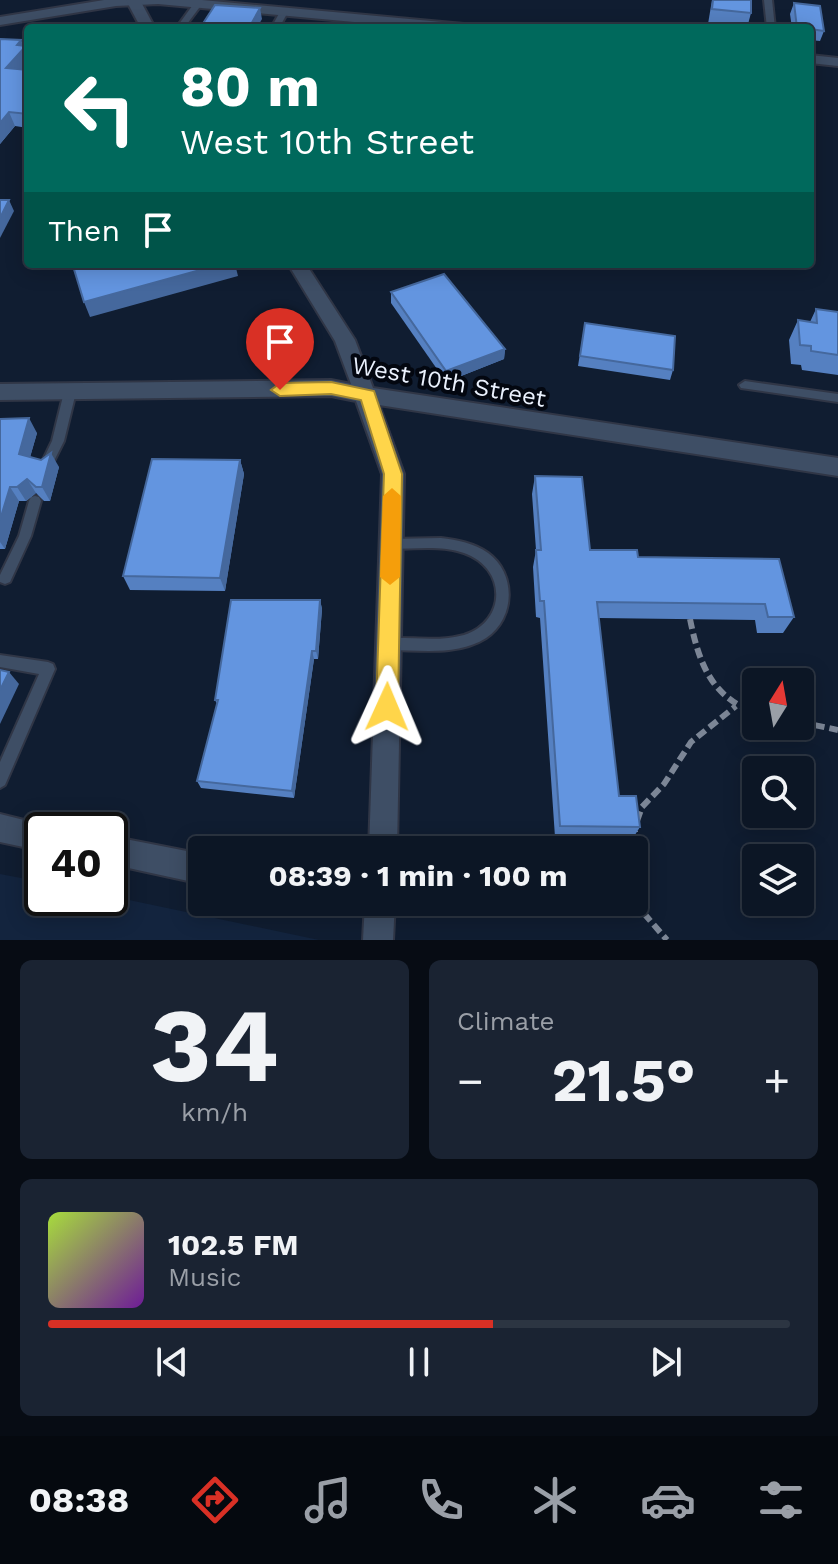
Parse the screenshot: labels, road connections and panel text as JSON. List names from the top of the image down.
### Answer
{
  "streets": {
    "street": ["West 10th Street"]
  },
  "north": "top",
  "page": {
    "turn": ["80 m", "West 10th Street"],
    "then": "Then",
    "limit": "40",
    "trip": "08:39 · 1 min · 100 m",
    "tile": [
      ["34", "km/h"],
      "Climate"
    ],
    "heat": ["−", "21.5°", "+"],
    "song": ["102.5 FM", "Music"],
    "tabs": "08:38"
  }
}
